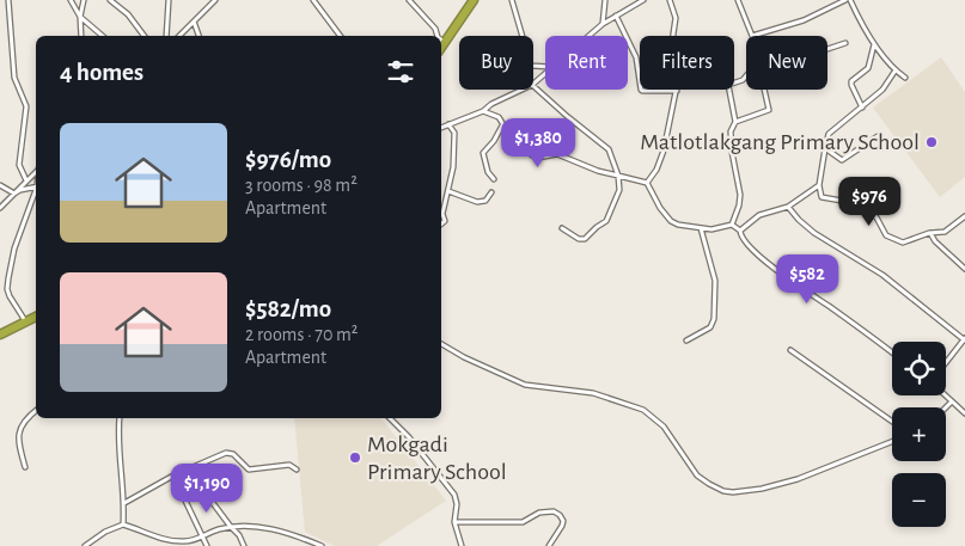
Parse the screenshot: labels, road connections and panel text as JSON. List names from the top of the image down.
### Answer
{
  "places": ["Matlotlakgang Primary School", "Mokgadi Primary School"],
  "page": {
    "chip": [
      "Buy",
      "Rent",
      "Filters",
      "New"
    ],
    "heading": "4 homes",
    "list": [
      {
        "name": "$976/mo",
        "note": "3 rooms · 98 m² · Apartment"
      },
      {
        "name": "$582/mo",
        "note": "2 rooms · 70 m² · Apartment"
      }
    ],
    "price": [
      "$1,380",
      "$976",
      "$582",
      "$1,190"
    ],
    "map_buttons": ["+", "−"]
  }
}
